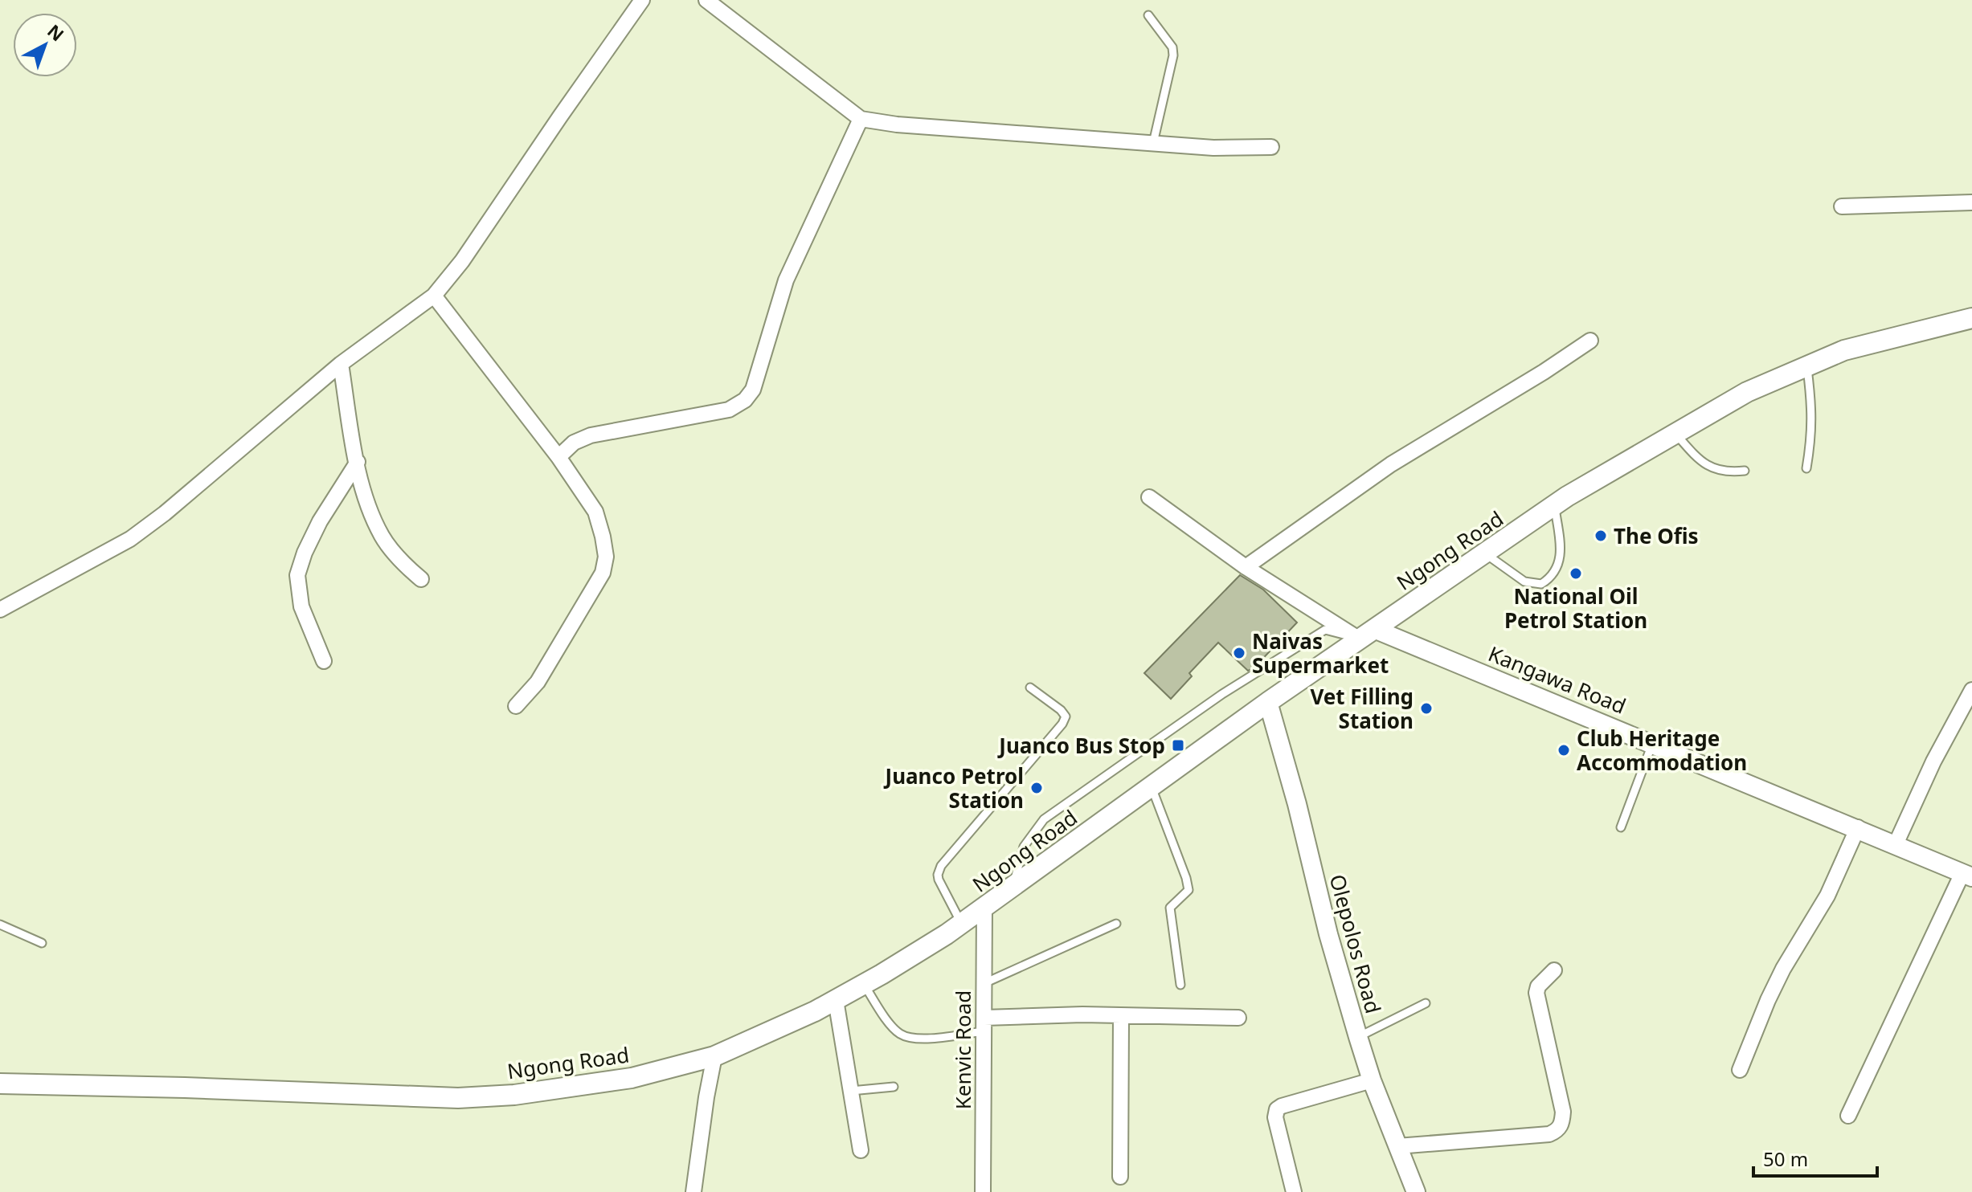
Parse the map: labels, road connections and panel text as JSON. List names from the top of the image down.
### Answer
{
  "streets": {
    "main road": ["Ngong Road"],
    "street": ["Kangawa Road", "Olepolos Road", "Kenvic Road"]
  },
  "crossings": [
    ["Ngong Road", "Kangawa Road"],
    ["Ngong Road", "Olepolos Road"],
    ["Ngong Road", "Kenvic Road"]
  ],
  "places": {
    "other": [
      "The Ofis",
      "National Oil Petrol Station",
      "Naivas Supermarket",
      "Vet Filling Station",
      "Club Heritage Accommodation",
      "Juanco Petrol Station"
    ],
    "transit": ["Juanco Bus Stop"]
  },
  "scale_bar": "50 m",
  "north": "top right"
}
